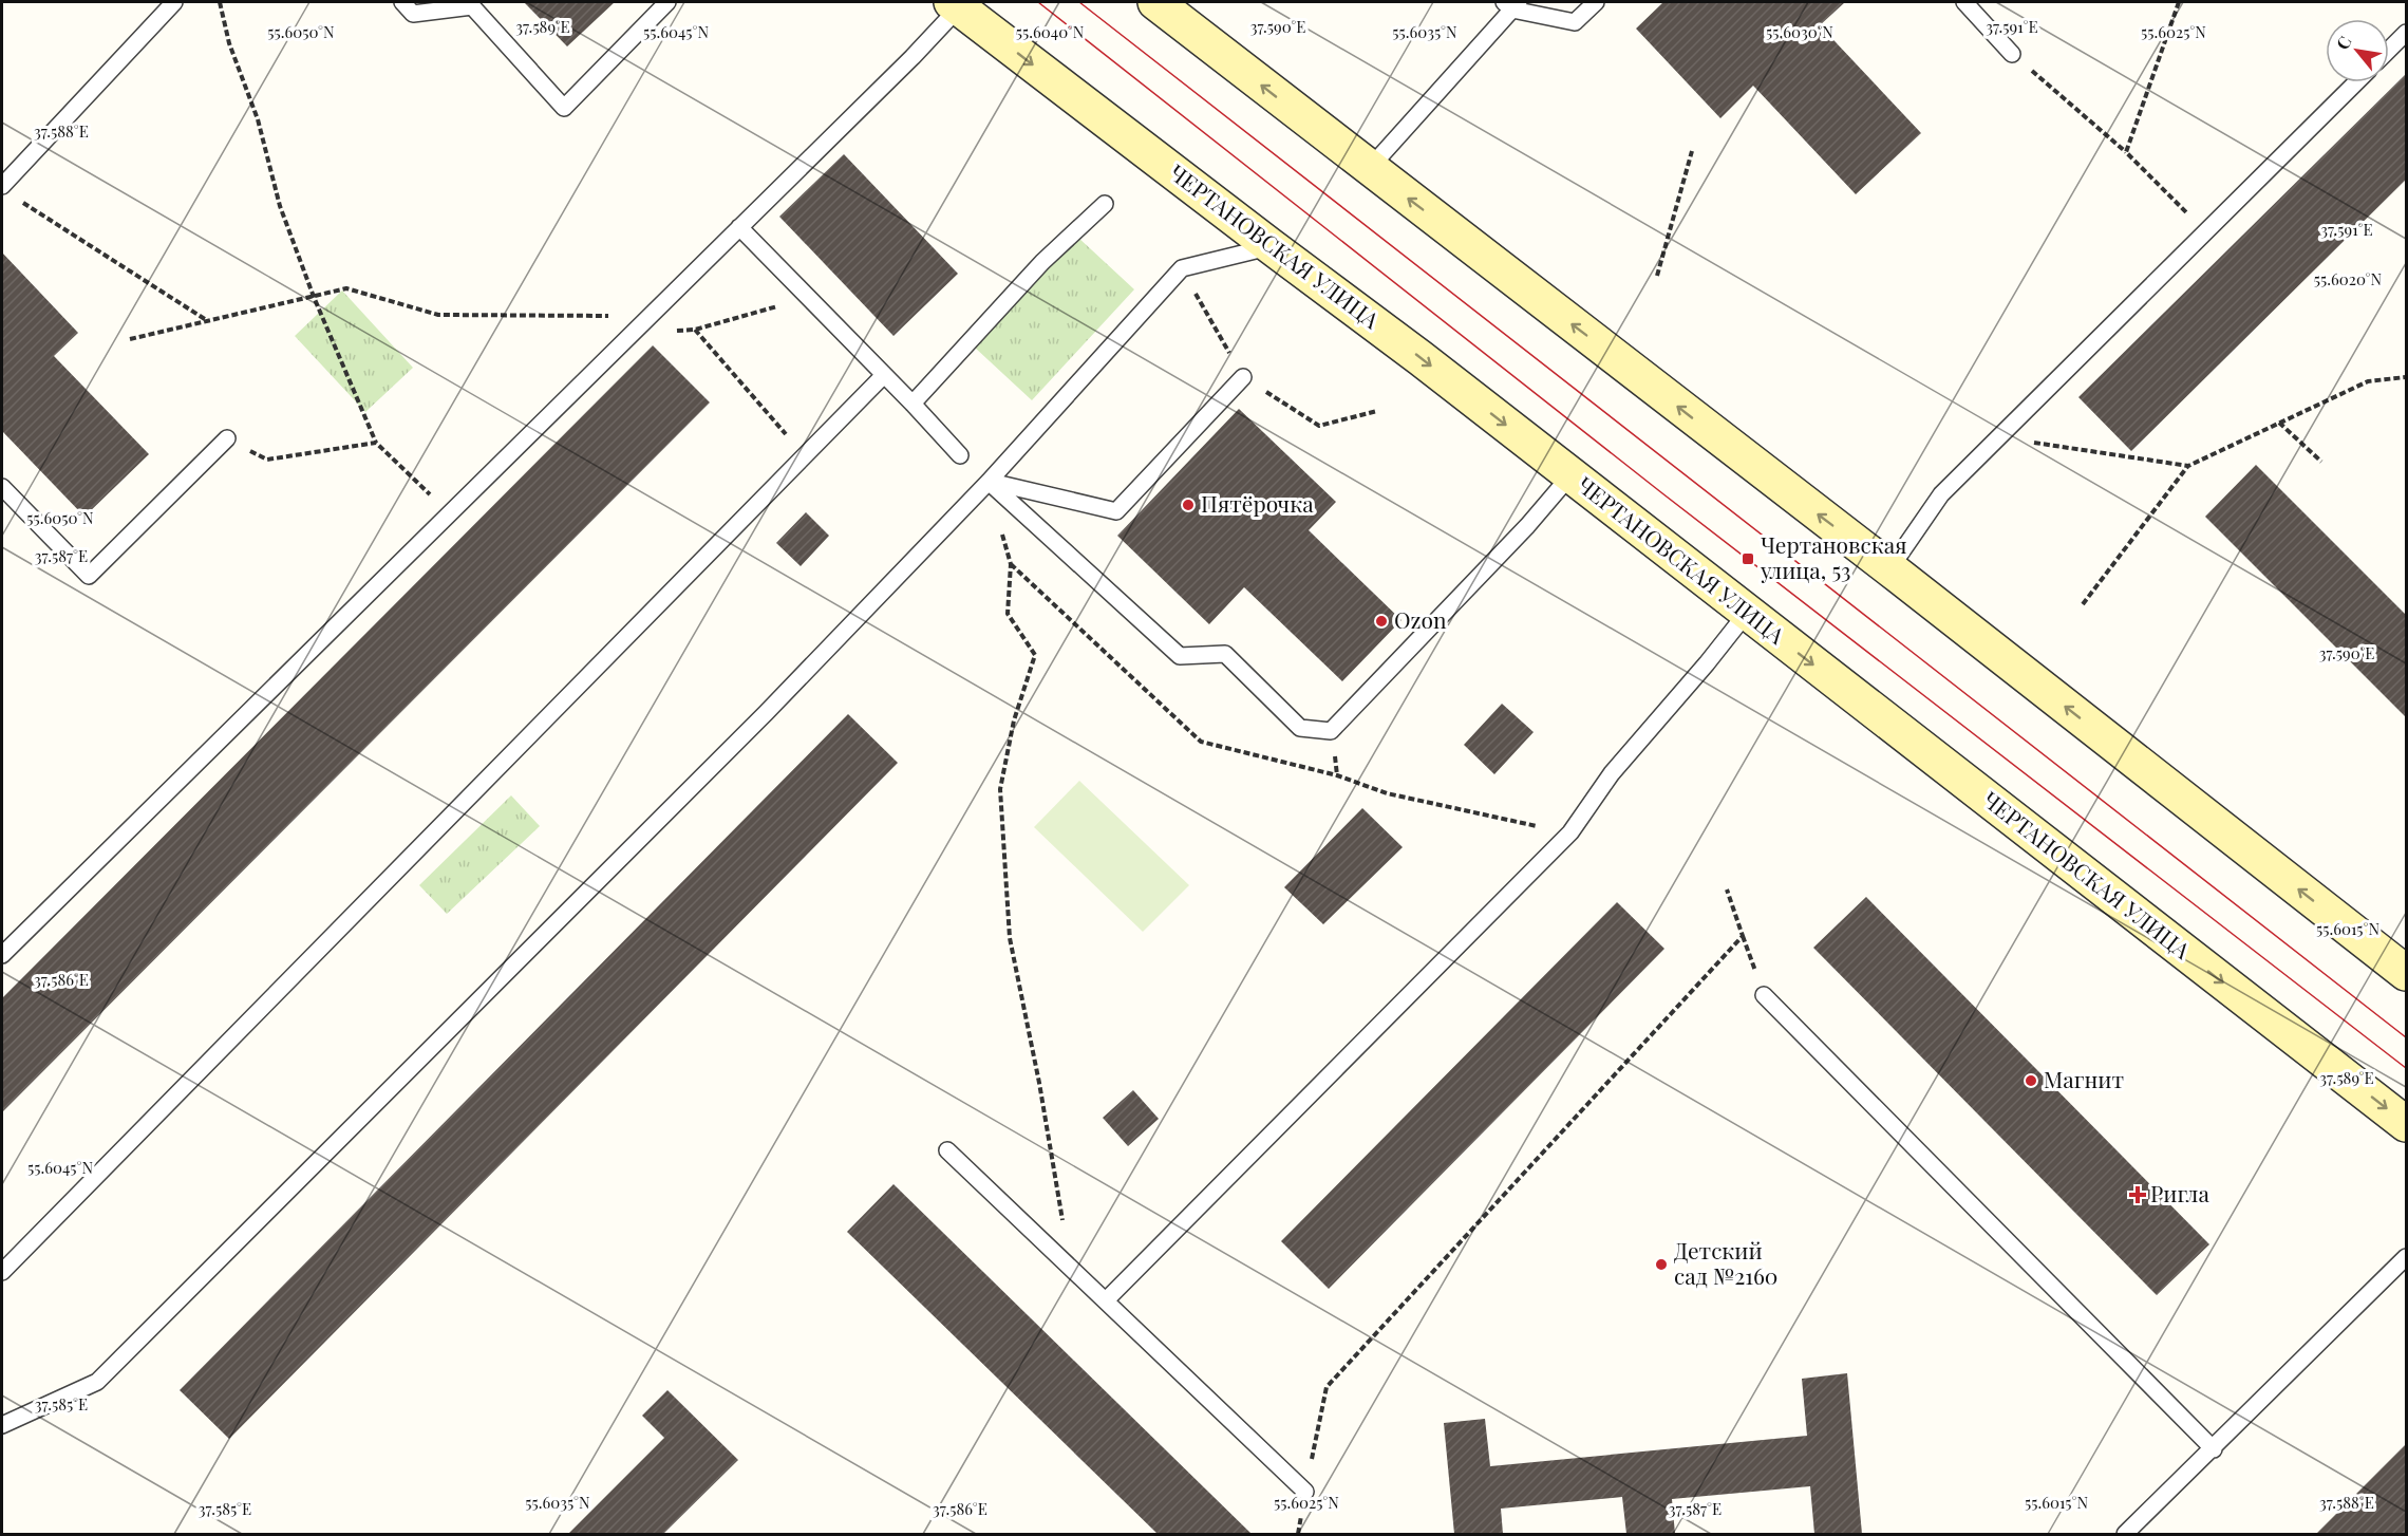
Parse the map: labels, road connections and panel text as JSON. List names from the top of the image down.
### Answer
{
  "streets": {
    "main road": ["ЧЕРТАНОВСКАЯ УЛИЦА"]
  },
  "places": {
    "other": [
      "Пятёрочка",
      "Ozon",
      "Магнит",
      "Детский сад №2160"
    ],
    "transit": ["Чертановская улица, 53"],
    "health": ["Ригла"]
  },
  "north": "top left",
  "coordinates": [
    "37.589°E",
    "37.590°E",
    "37.591°E",
    "55.6050°N",
    "55.6045°N",
    "55.6040°N",
    "55.6035°N",
    "55.6030°N",
    "55.6025°N",
    "37.588°E",
    "55.6020°N",
    "37.587°E",
    "55.6015°N",
    "37.586°E",
    "37.585°E"
  ]
}
